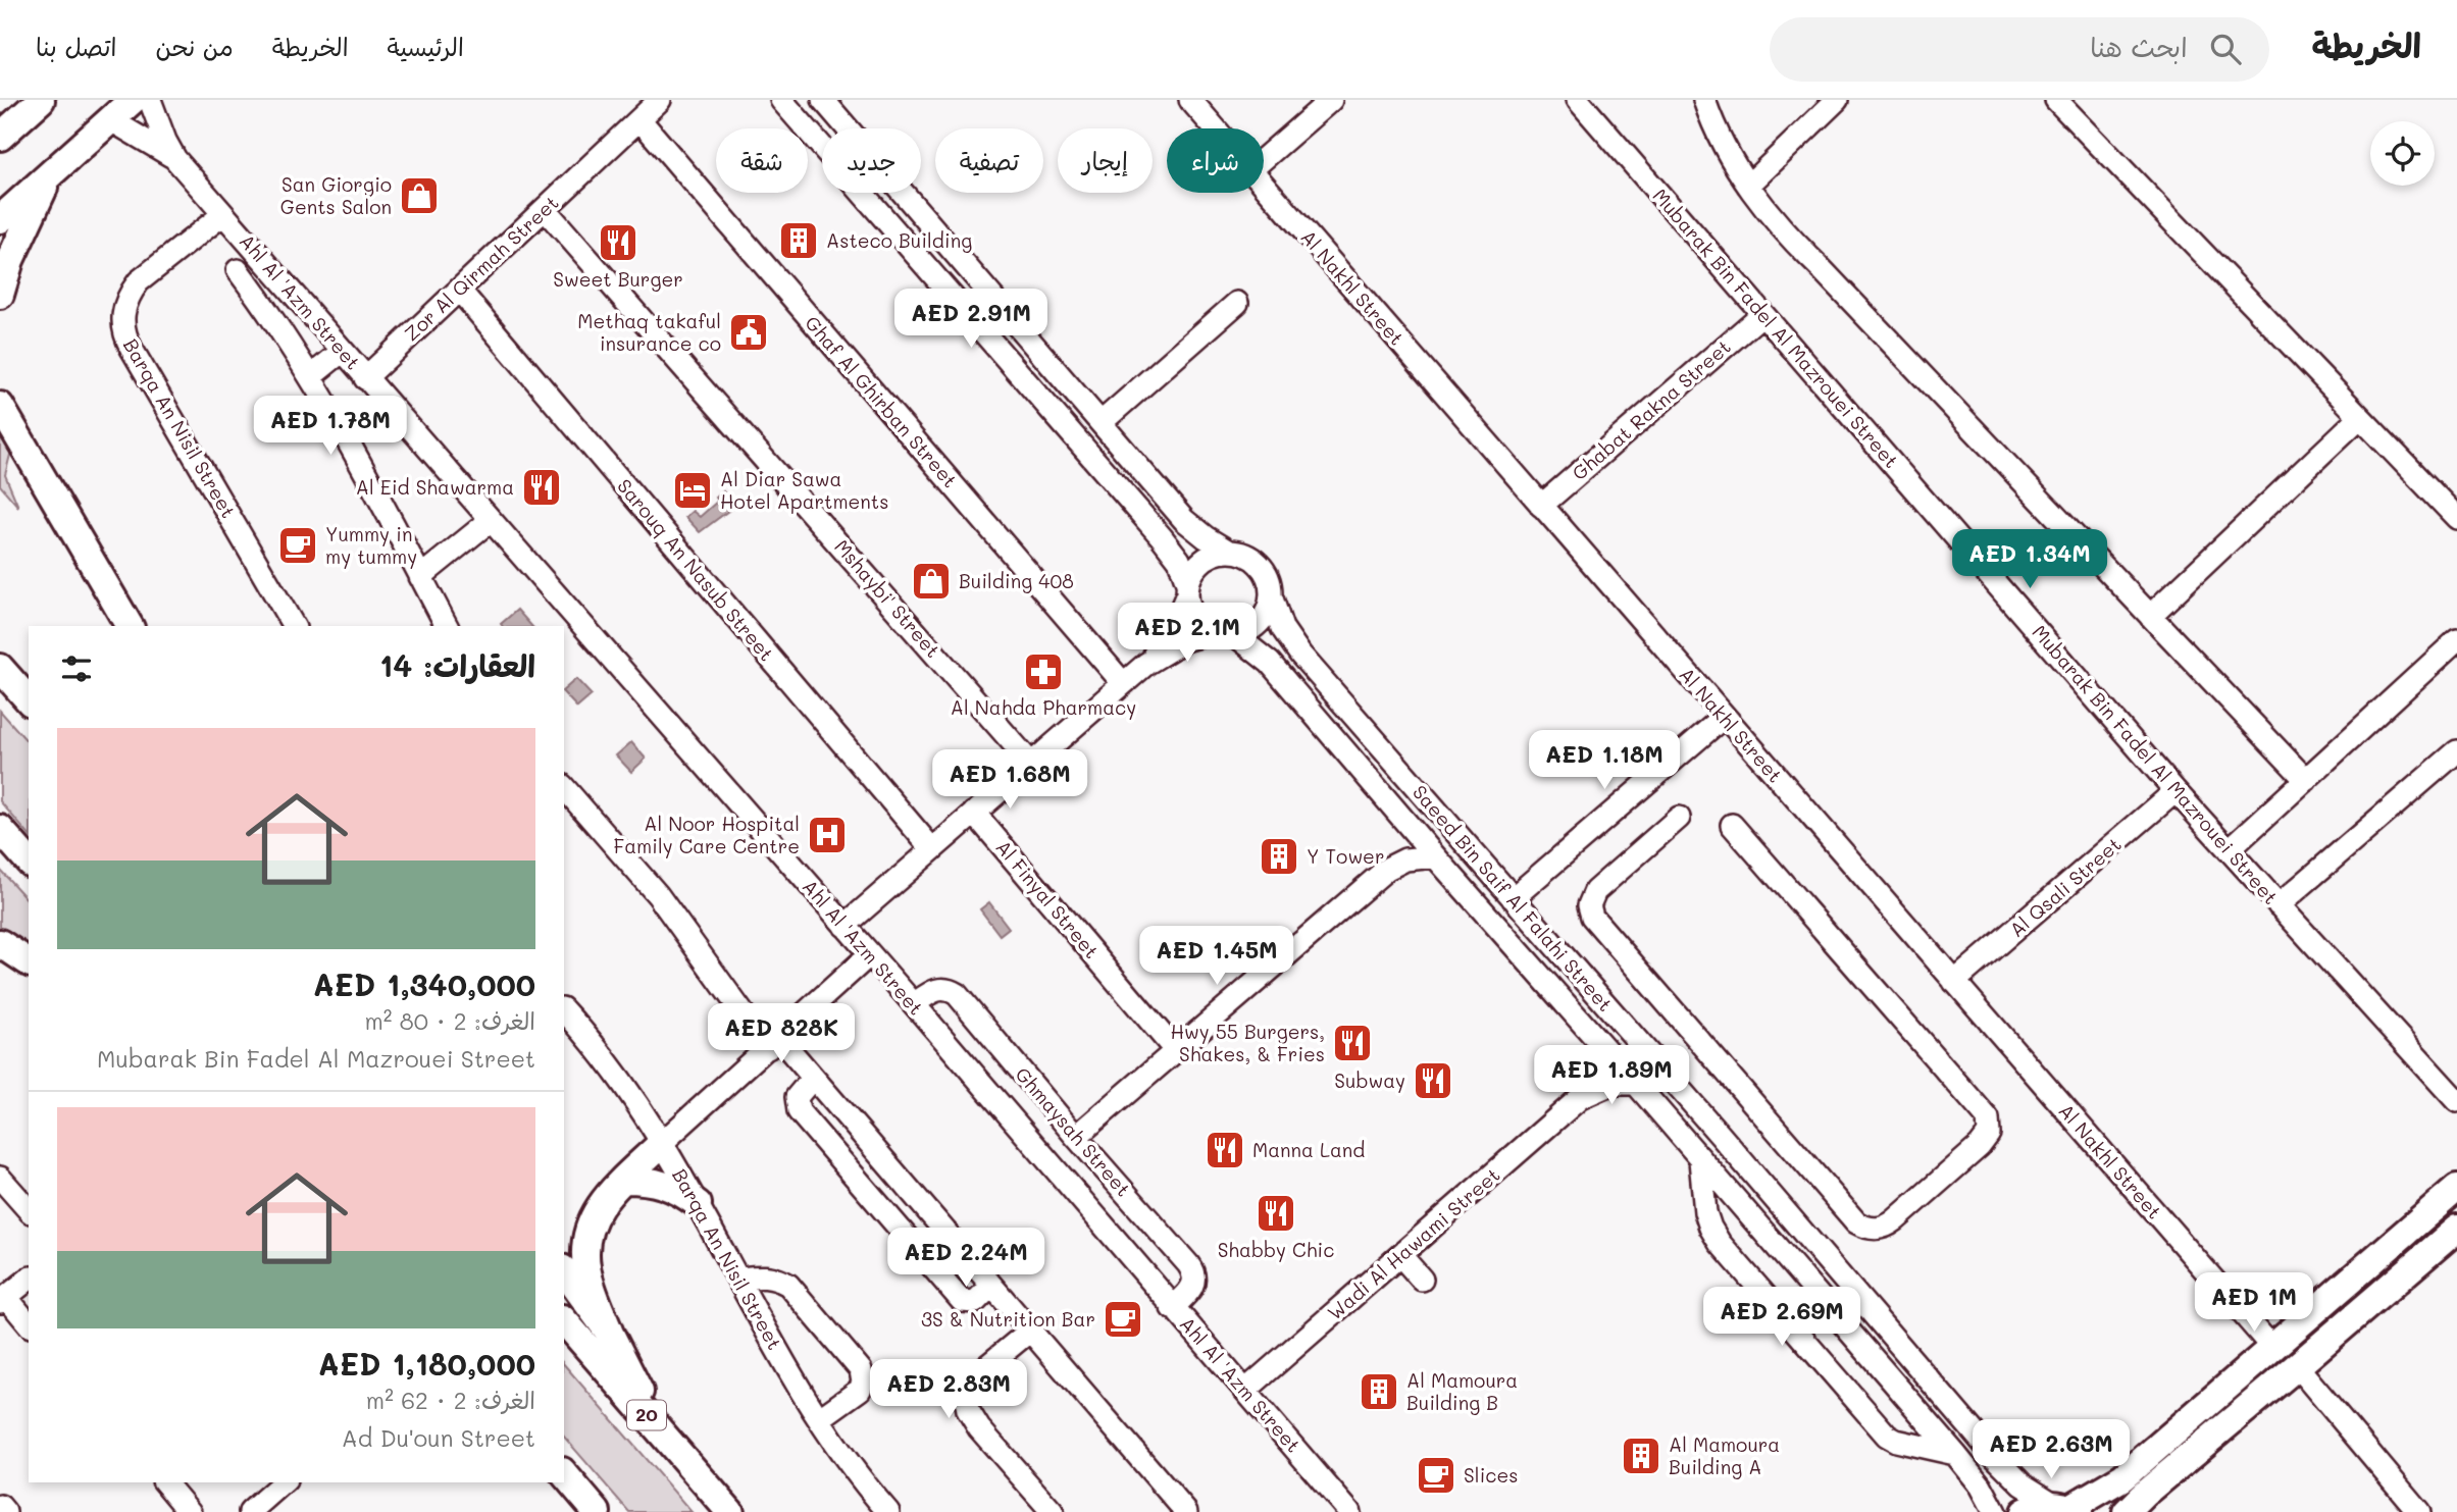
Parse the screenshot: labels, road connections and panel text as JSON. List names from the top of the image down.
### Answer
{
  "streets": {
    "main road": ["20"],
    "street": [
      "Zor Al Qirmah Street",
      "Al Nakhl Street",
      "Ahl Al 'Azm Street",
      "Mubarak Bin Fadel Al Mazrouei Street",
      "Ghaf Al Ghirban Street",
      "Ghabat Rakna Street",
      "Barqa An Nisil Street",
      "Sarouq An Nasub Street",
      "Mshaybi' Street",
      "Al Qsali Street",
      "Saeed Bin Saif Al Falahi Street",
      "Al Finyal Street",
      "Ghmaysah Street",
      "Wadi Al Hawami Street"
    ]
  },
  "crossings": [
    ["Zor Al Qirmah Street", "Ahl Al 'Azm Street"],
    ["Zor Al Qirmah Street", "Ghaf Al Ghirban Street"],
    ["Zor Al Qirmah Street", "Sarouq An Nasub Street"],
    ["Zor Al Qirmah Street", "Mshaybi' Street"],
    ["Al Nakhl Street", "Ghabat Rakna Street"],
    ["Al Nakhl Street", "Al Qsali Street"],
    ["Ahl Al 'Azm Street", "Barqa An Nisil Street"],
    ["Ahl Al 'Azm Street", "Ghmaysah Street"],
    ["Ahl Al 'Azm Street", "Wadi Al Hawami Street"],
    ["Mubarak Bin Fadel Al Mazrouei Street", "Ghabat Rakna Street"],
    ["Mubarak Bin Fadel Al Mazrouei Street", "Al Qsali Street"],
    ["Saeed Bin Saif Al Falahi Street", "Wadi Al Hawami Street"]
  ],
  "places": {
    "shop": ["San Giorgio Gents Salon", "Building 408"],
    "building": [
      "Asteco Building",
      "Y Tower",
      "Al Mamoura Building B",
      "Al Mamoura Building A"
    ],
    "restaurant": [
      "Sweet Burger",
      "Al Eid Shawarma",
      "Hwy 55 Burgers, Shakes, & Fries",
      "Subway",
      "Manna Land",
      "Shabby Chic"
    ],
    "public building": ["Methaq takaful insurance co"],
    "hotel": ["Al Diar Sawa Hotel Apartments"],
    "cafe": ["Yummy in my tummy", "3S & Nutrition Bar", "Slices"],
    "pharmacy": ["Al Nahda Pharmacy"],
    "hospital": ["Al Noor Hospital Family Care Centre"]
  },
  "page": {
    "header": "الخريطة",
    "search": "ابحث هنا",
    "nav": [
      "الرئيسية",
      "الخريطة",
      "من نحن",
      "اتصل بنا"
    ],
    "chip": [
      "شراء",
      "إيجار",
      "تصفية",
      "جديد",
      "شقة"
    ],
    "price": [
      "AED 2.91M",
      "AED 1.78M",
      "AED 1.34M",
      "AED 2.1M",
      "AED 1.18M",
      "AED 1.68M",
      "AED 1.45M",
      "AED 828K",
      "AED 1.89M",
      "AED 2.24M",
      "AED 1M",
      "AED 2.69M",
      "AED 2.83M",
      "AED 2.63M"
    ],
    "heading": "العقارات: 14",
    "list": [
      {
        "name": "AED 1,340,000",
        "note": "الغرف: 2 · 80 m² · Mubarak Bin Fadel Al Mazrouei Street"
      },
      {
        "name": "AED 1,180,000",
        "note": "الغرف: 2 · 62 m² · Ad Duʹoun Street"
      }
    ]
  }
}
